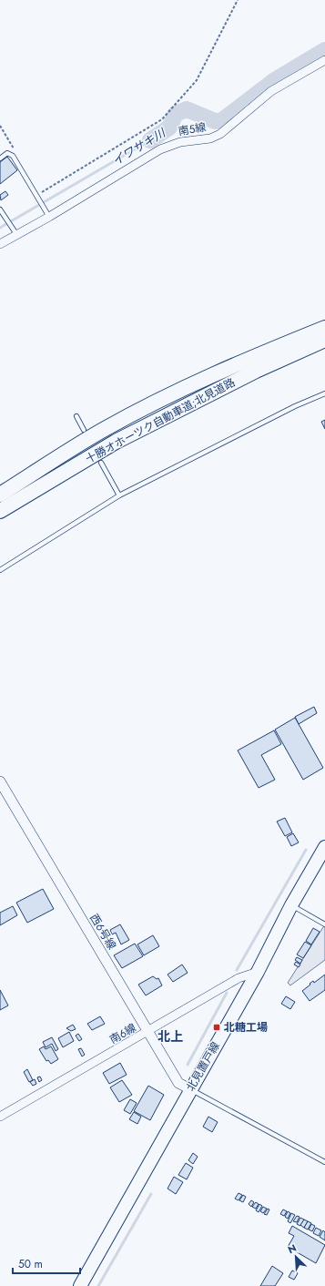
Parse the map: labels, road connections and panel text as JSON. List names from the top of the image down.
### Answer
{
  "streets": {
    "highway": ["十勝オホーツク自動車道;北見道路"],
    "main road": ["北見置戸線"],
    "street": ["南5線", "西6号線", "南6線"]
  },
  "crossings": [
    ["西6号線", "南6線"],
    ["西6号線", "北見置戸線"],
    ["南6線", "北見置戸線"]
  ],
  "districts": ["北上"],
  "water": ["イワサキ川"],
  "places": {
    "transit": ["北糖工場"]
  },
  "scale_bar": "50 m",
  "north": "top left"
}
